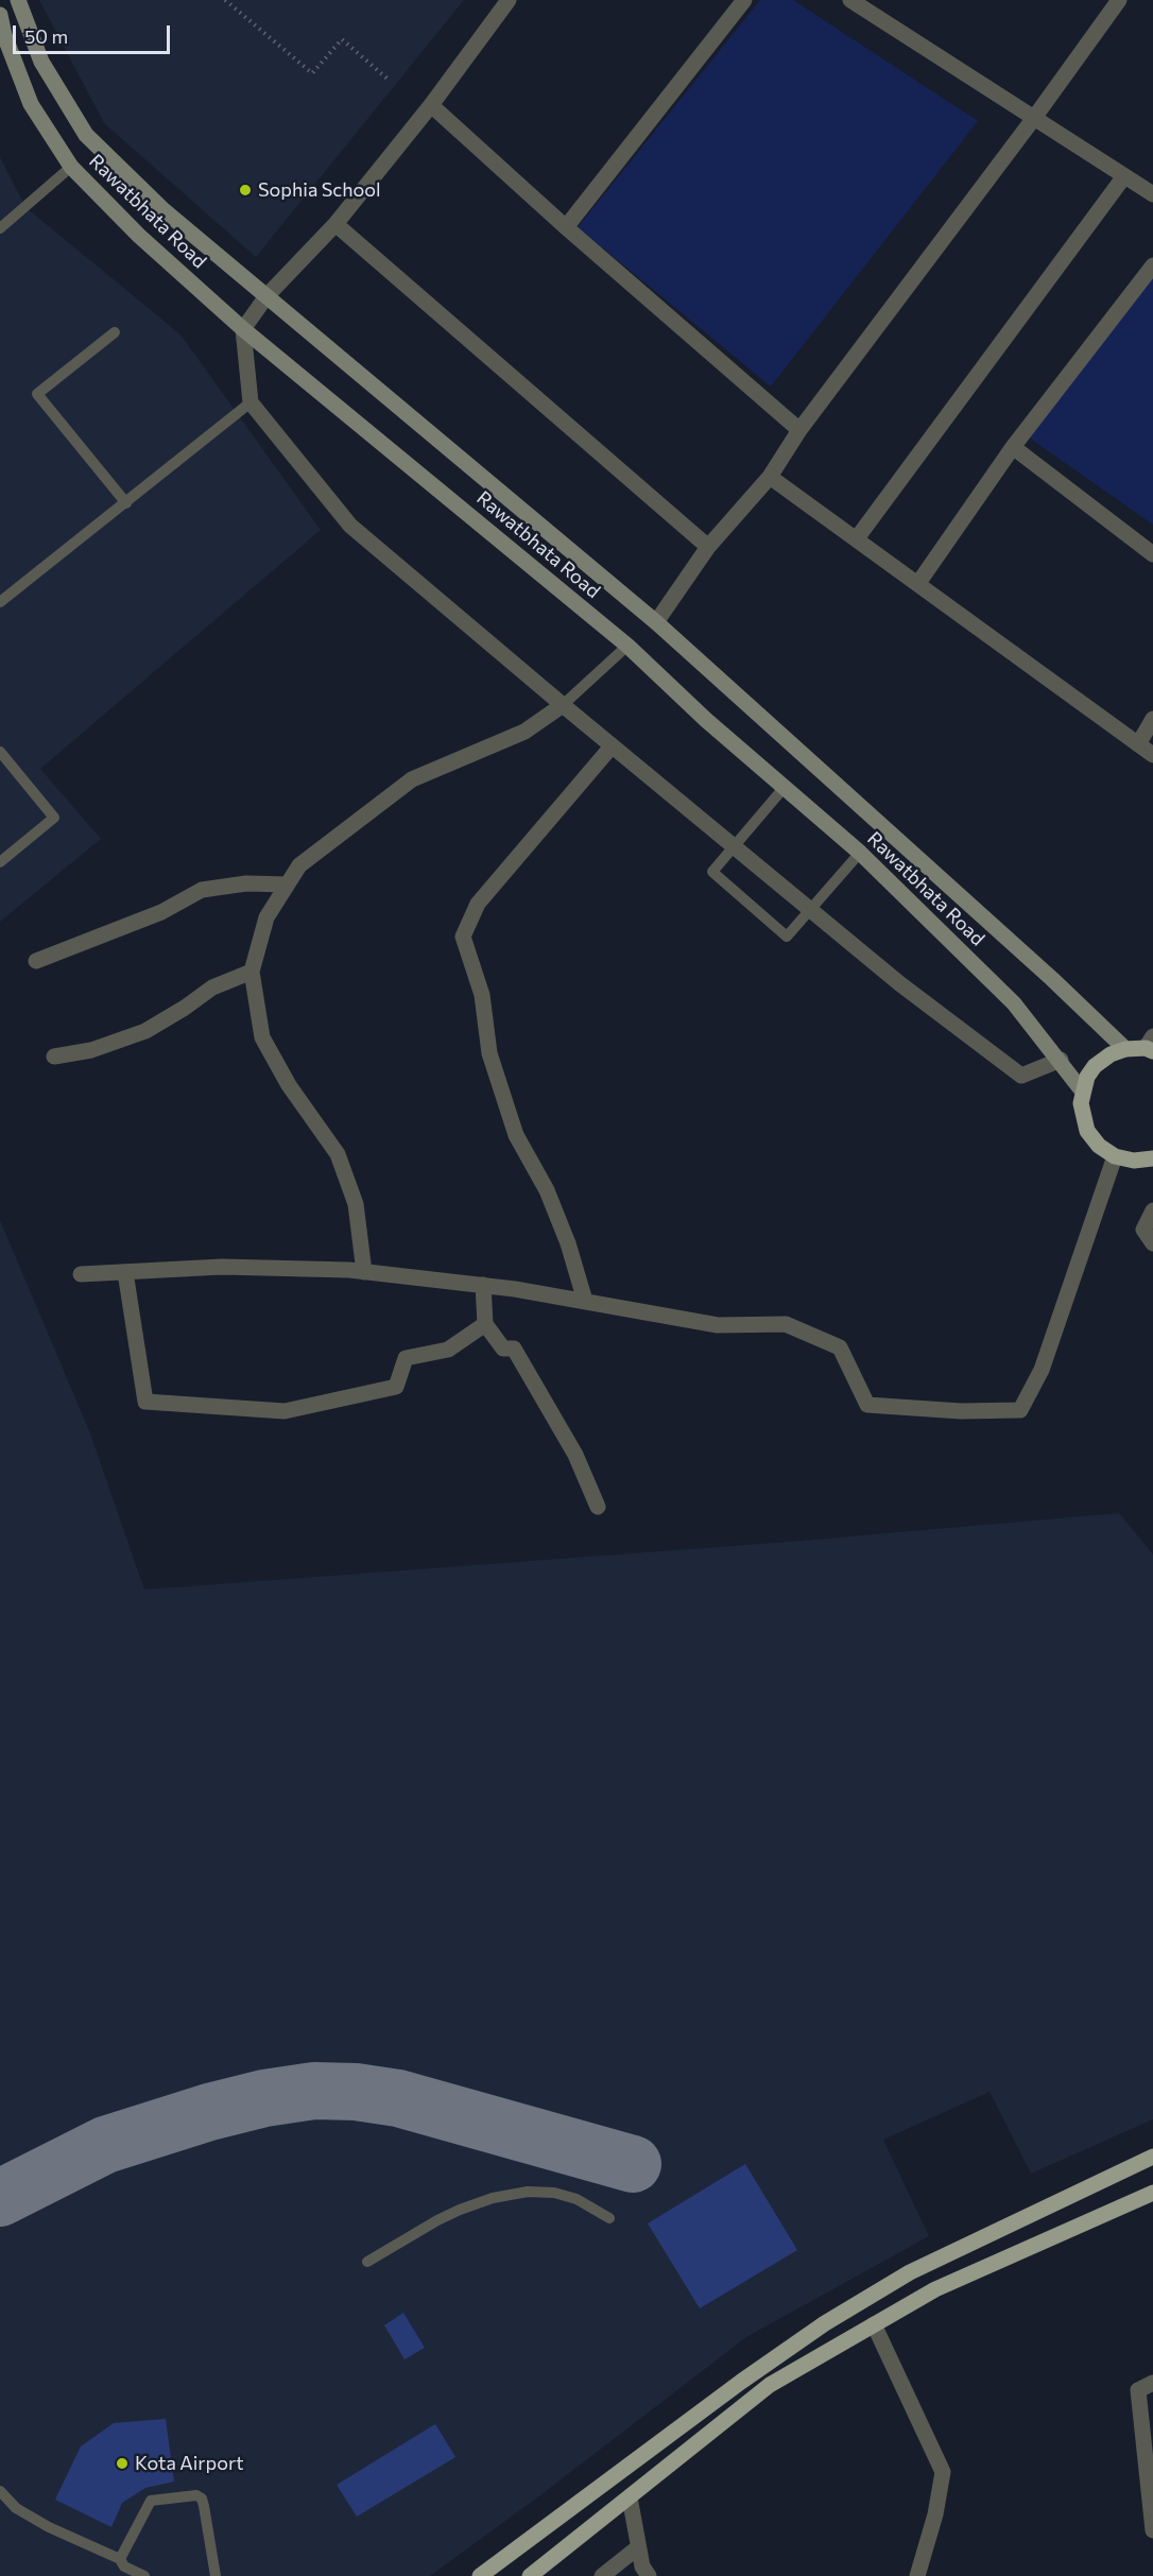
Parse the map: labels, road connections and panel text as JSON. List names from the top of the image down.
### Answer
{
  "streets": {
    "main road": ["Rawatbhata Road"]
  },
  "places": ["Sophia School", "Kota Airport"],
  "scale_bar": "50 m"
}
